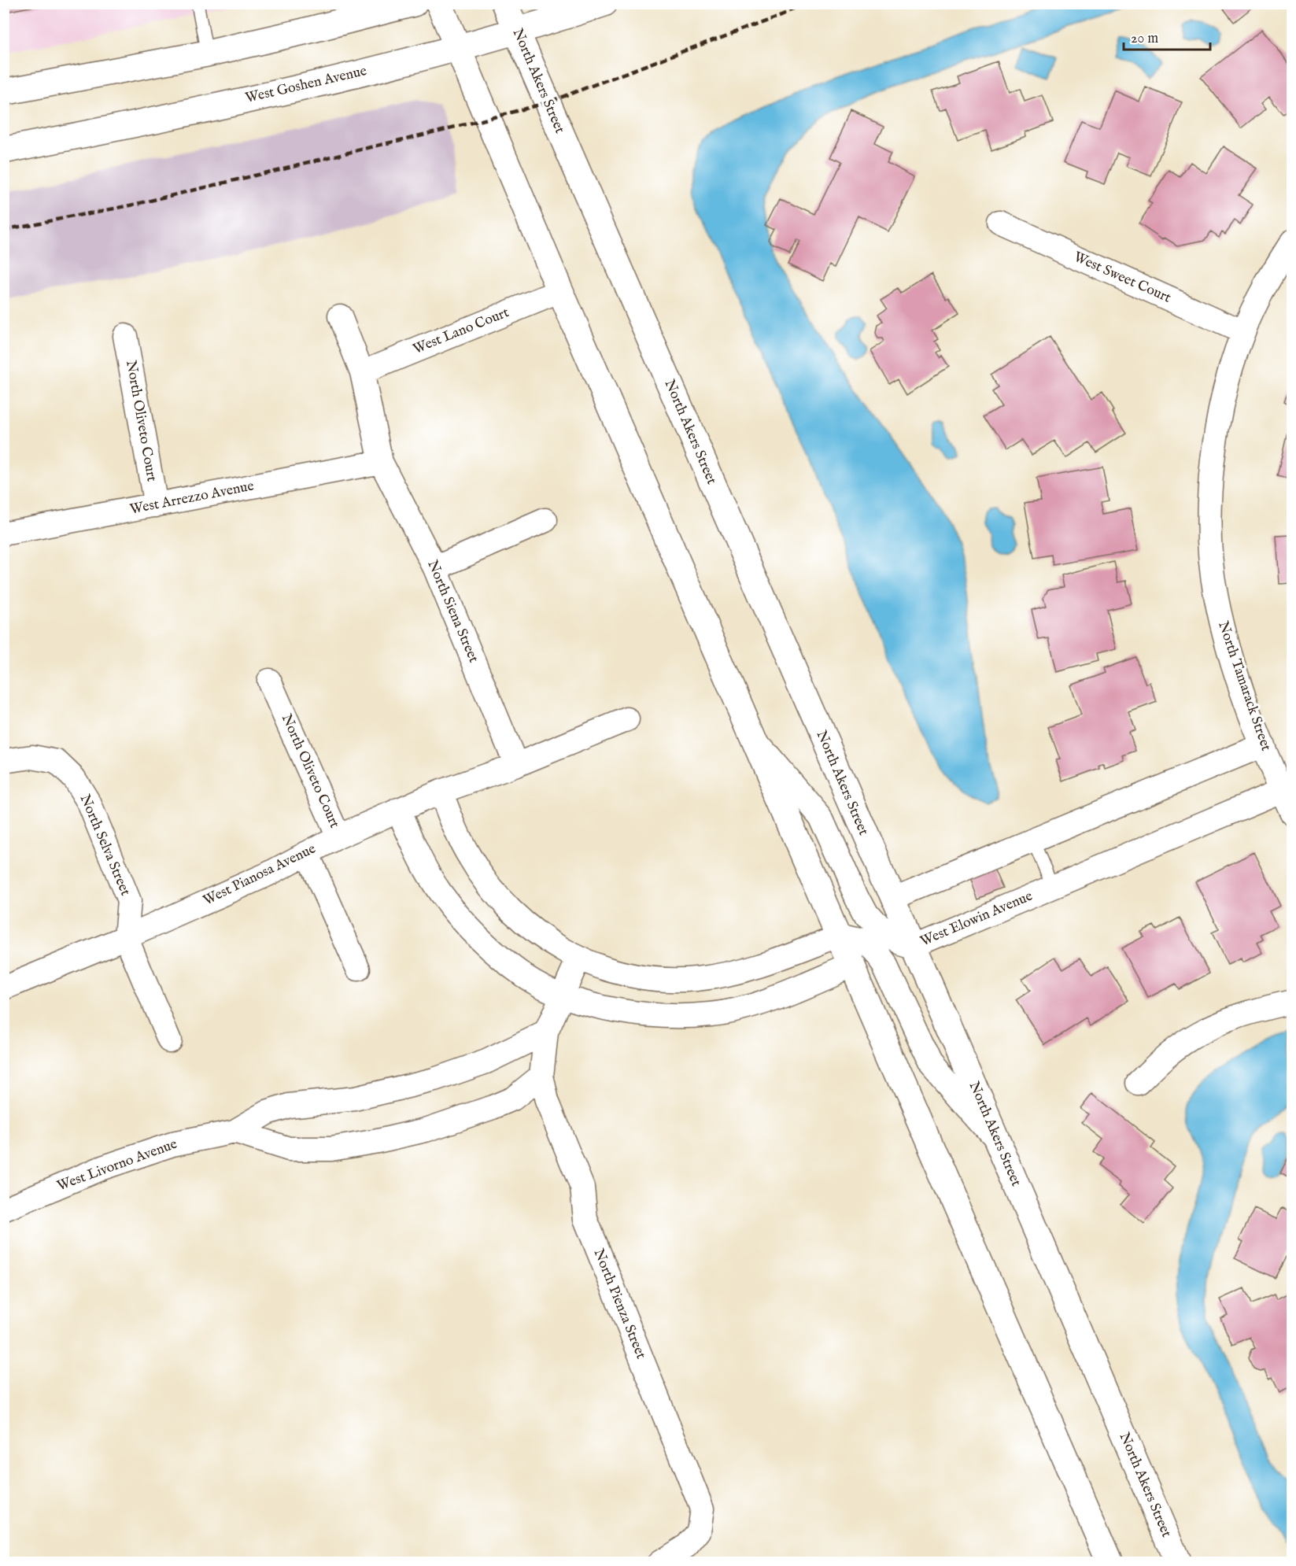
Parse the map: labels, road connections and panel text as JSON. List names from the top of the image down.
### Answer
{
  "streets": {
    "main road": ["North Akers Street", "West Goshen Avenue"],
    "street": [
      "West Sweet Court",
      "West Lano Court",
      "North Oliveto Court",
      "West Arrezzo Avenue",
      "North Siena Street",
      "North Tamarack Street",
      "North Selva Street",
      "West Pianosa Avenue",
      "West Elowin Avenue",
      "West Livorno Avenue",
      "North Pienza Street"
    ]
  },
  "crossings": [
    ["North Akers Street", "West Goshen Avenue"],
    ["North Akers Street", "West Elowin Avenue"],
    ["West Sweet Court", "North Tamarack Street"],
    ["West Lano Court", "North Siena Street"],
    ["North Oliveto Court", "West Arrezzo Avenue"],
    ["North Oliveto Court", "West Pianosa Avenue"],
    ["West Arrezzo Avenue", "North Siena Street"],
    ["North Siena Street", "West Pianosa Avenue"],
    ["North Tamarack Street", "West Elowin Avenue"],
    ["North Selva Street", "West Pianosa Avenue"],
    ["West Livorno Avenue", "North Pienza Street"]
  ],
  "scale_bar": "20 m"
}
